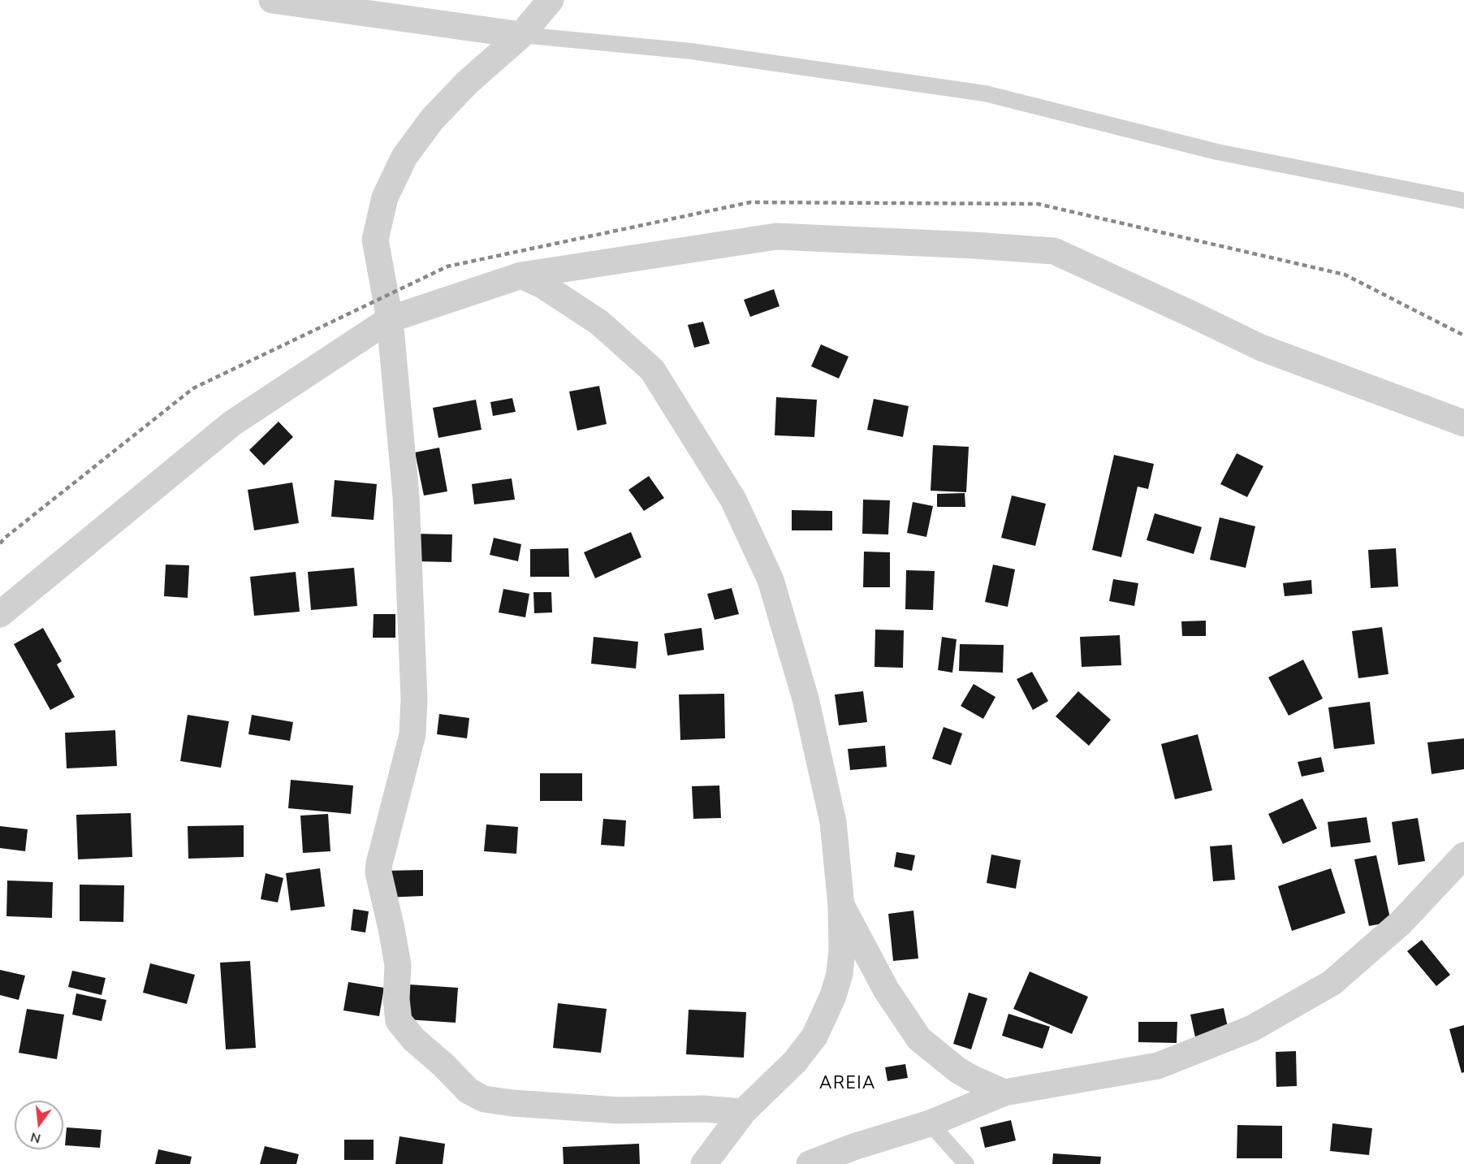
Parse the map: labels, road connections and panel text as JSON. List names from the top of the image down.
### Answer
{
  "districts": ["AREIA"],
  "north": "bottom"
}
